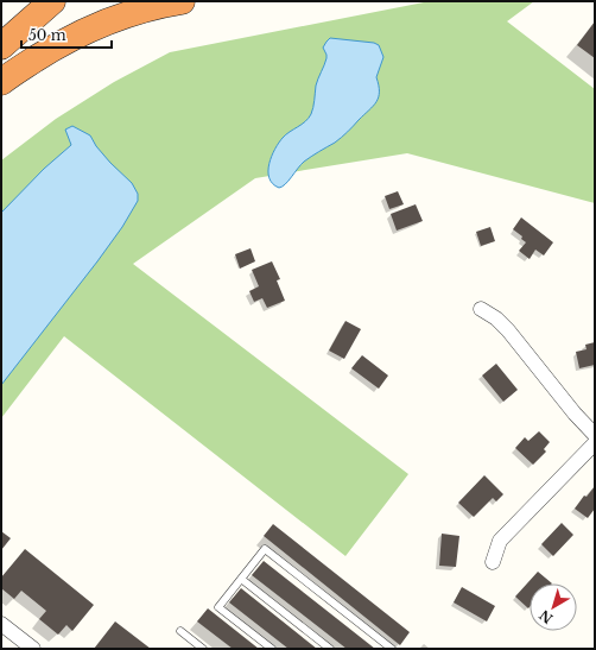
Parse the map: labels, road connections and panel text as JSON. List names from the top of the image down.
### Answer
{
  "scale_bar": "50 m",
  "north": "bottom left"
}
